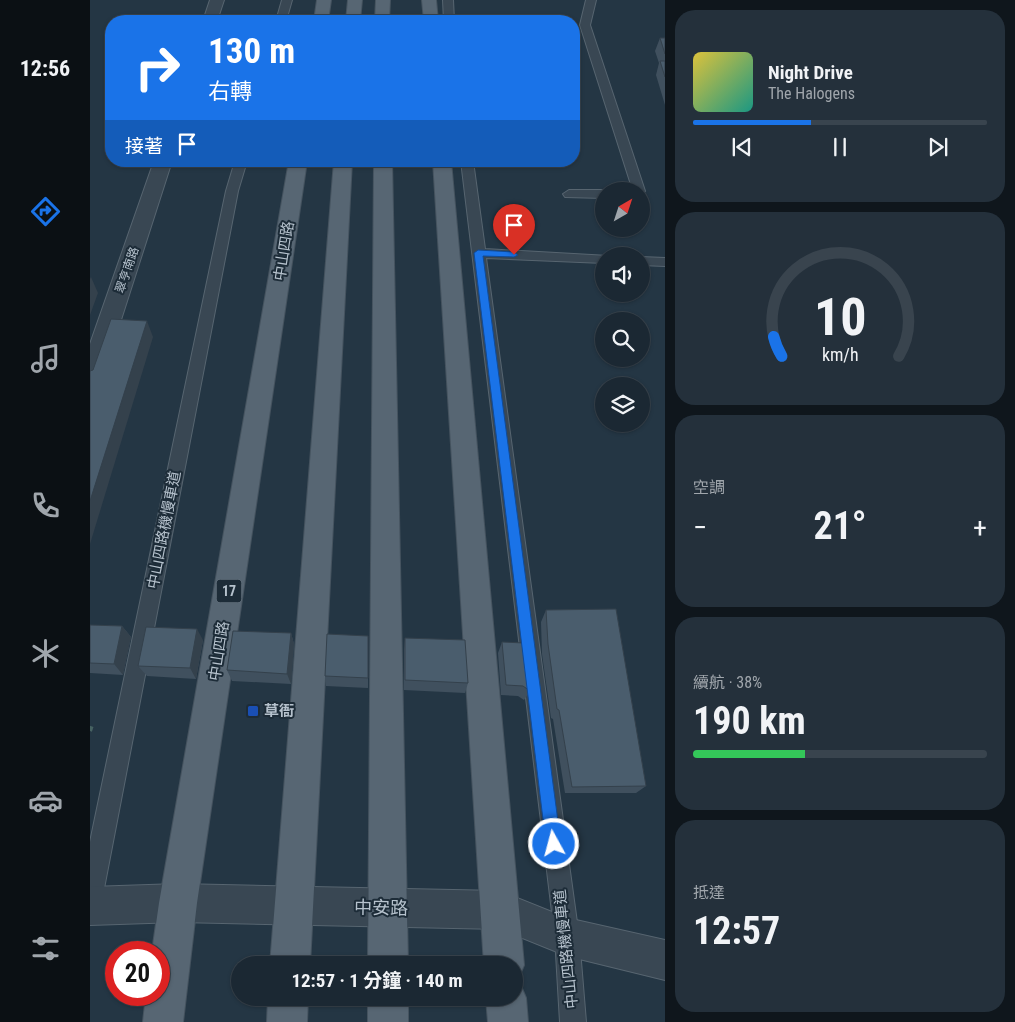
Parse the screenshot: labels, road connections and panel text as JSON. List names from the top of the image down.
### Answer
{
  "streets": {
    "main road": ["中山四路", "17"],
    "street": ["翠亨南路", "中安路"],
    "lane": ["中山四路機慢車道"]
  },
  "crossings": [
    ["中山四路", "中安路"],
    ["中山四路機慢車道", "中安路"]
  ],
  "places": {
    "transit": ["草衙"]
  },
  "north": "top right",
  "page": {
    "tabs": "12:56",
    "turn": ["130 m", "右轉"],
    "song": ["Night Drive", "The Halogens"],
    "then": "接著",
    "tile": [
      "空調",
      ["續航 · 38%", "190 km"],
      ["抵達", "12:57"]
    ],
    "heat": ["−", "21°", "+"],
    "limit": "20",
    "trip": "12:57 · 1 分鐘 · 140 m",
    "gauge": ["10", "km/h"]
  }
}
